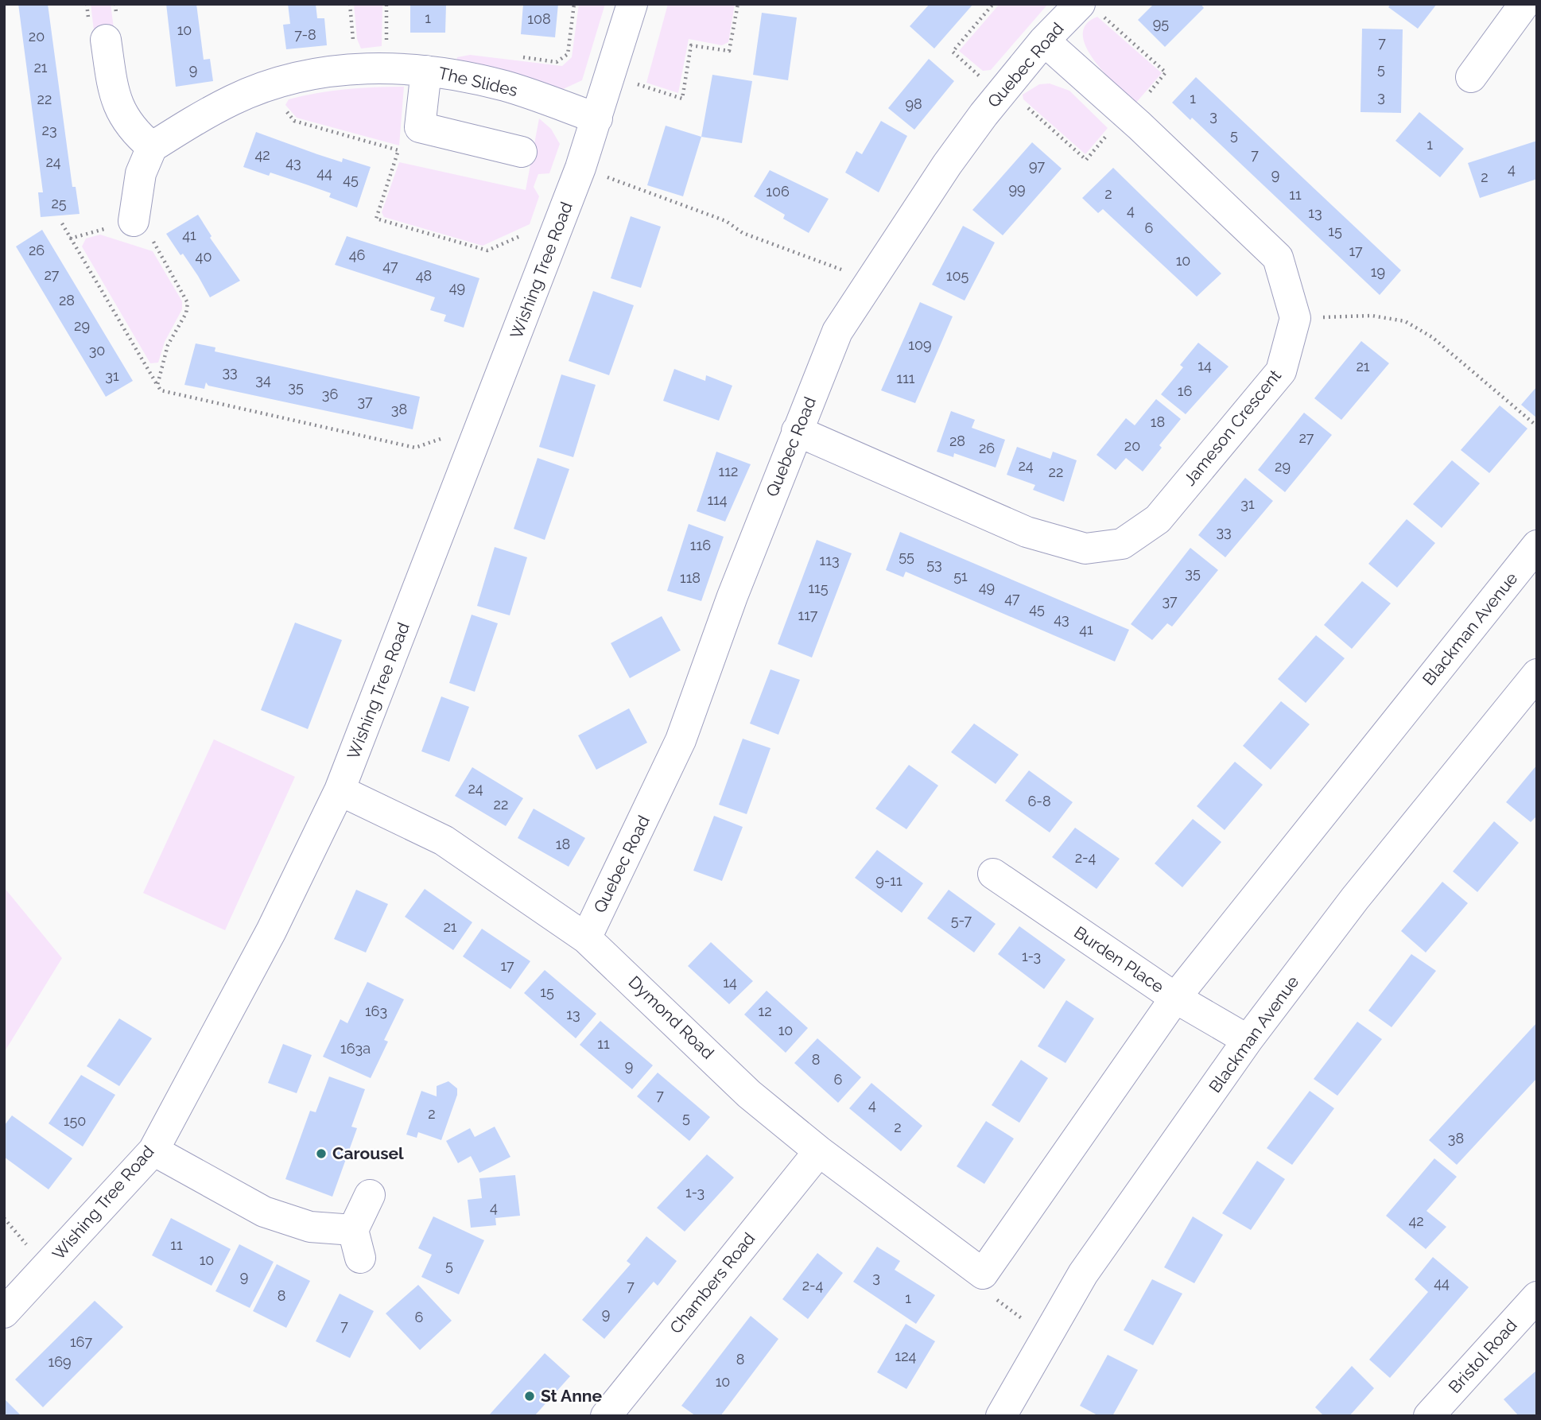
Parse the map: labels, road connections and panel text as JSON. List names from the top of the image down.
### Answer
{
  "streets": {
    "street": [
      "Quebec Road",
      "The Slides",
      "Wishing Tree Road",
      "Jameson Crescent",
      "Blackman Avenue",
      "Burden Place",
      "Dymond Road",
      "Chambers Road",
      "Bristol Road"
    ]
  },
  "crossings": [
    ["Quebec Road", "Jameson Crescent"],
    ["Quebec Road", "Dymond Road"],
    ["The Slides", "Wishing Tree Road"],
    ["Wishing Tree Road", "Dymond Road"],
    ["Blackman Avenue", "Burden Place"],
    ["Blackman Avenue", "Dymond Road"],
    ["Dymond Road", "Chambers Road"]
  ],
  "places": ["Carousel", "St Anne"],
  "house_numbers": [
    "1",
    "108",
    "95",
    "10",
    "7-8",
    "20",
    "7",
    "21",
    "5",
    "9",
    "3",
    "1",
    "22",
    "98",
    "3",
    "23",
    "5",
    "1",
    "42",
    "7",
    "24",
    "43",
    "97",
    "4",
    "44",
    "9",
    "2",
    "45",
    "99",
    "106",
    "2",
    "11",
    "25",
    "4",
    "13",
    "6",
    "15",
    "41",
    "26",
    "17",
    "46",
    "40",
    "10",
    "47",
    "19",
    "27",
    "48",
    "105",
    "49",
    "28",
    "29",
    "109",
    "30",
    "14",
    "21",
    "33",
    "31",
    "111",
    "34",
    "35",
    "16",
    "36",
    "37",
    "38",
    "18",
    "27",
    "28",
    "20",
    "26",
    "24",
    "29",
    "112",
    "22",
    "114",
    "31",
    "33",
    "116",
    "55",
    "113",
    "53",
    "35",
    "51",
    "118",
    "49",
    "115",
    "47",
    "37",
    "45",
    "117",
    "43",
    "41",
    "24",
    "6-8",
    "22",
    "18",
    "2-4",
    "9-11",
    "5-7",
    "21",
    "1-3",
    "17",
    "14",
    "15",
    "163",
    "12",
    "13",
    "10",
    "11",
    "163a",
    "8",
    "9",
    "6",
    "7",
    "4",
    "2",
    "5",
    "150",
    "2",
    "38",
    "1-3",
    "4",
    "42",
    "11",
    "10",
    "5",
    "9",
    "3",
    "44",
    "2-4",
    "7",
    "8",
    "1",
    "9",
    "6",
    "7",
    "167",
    "124",
    "8",
    "169",
    "10"
  ]
}
